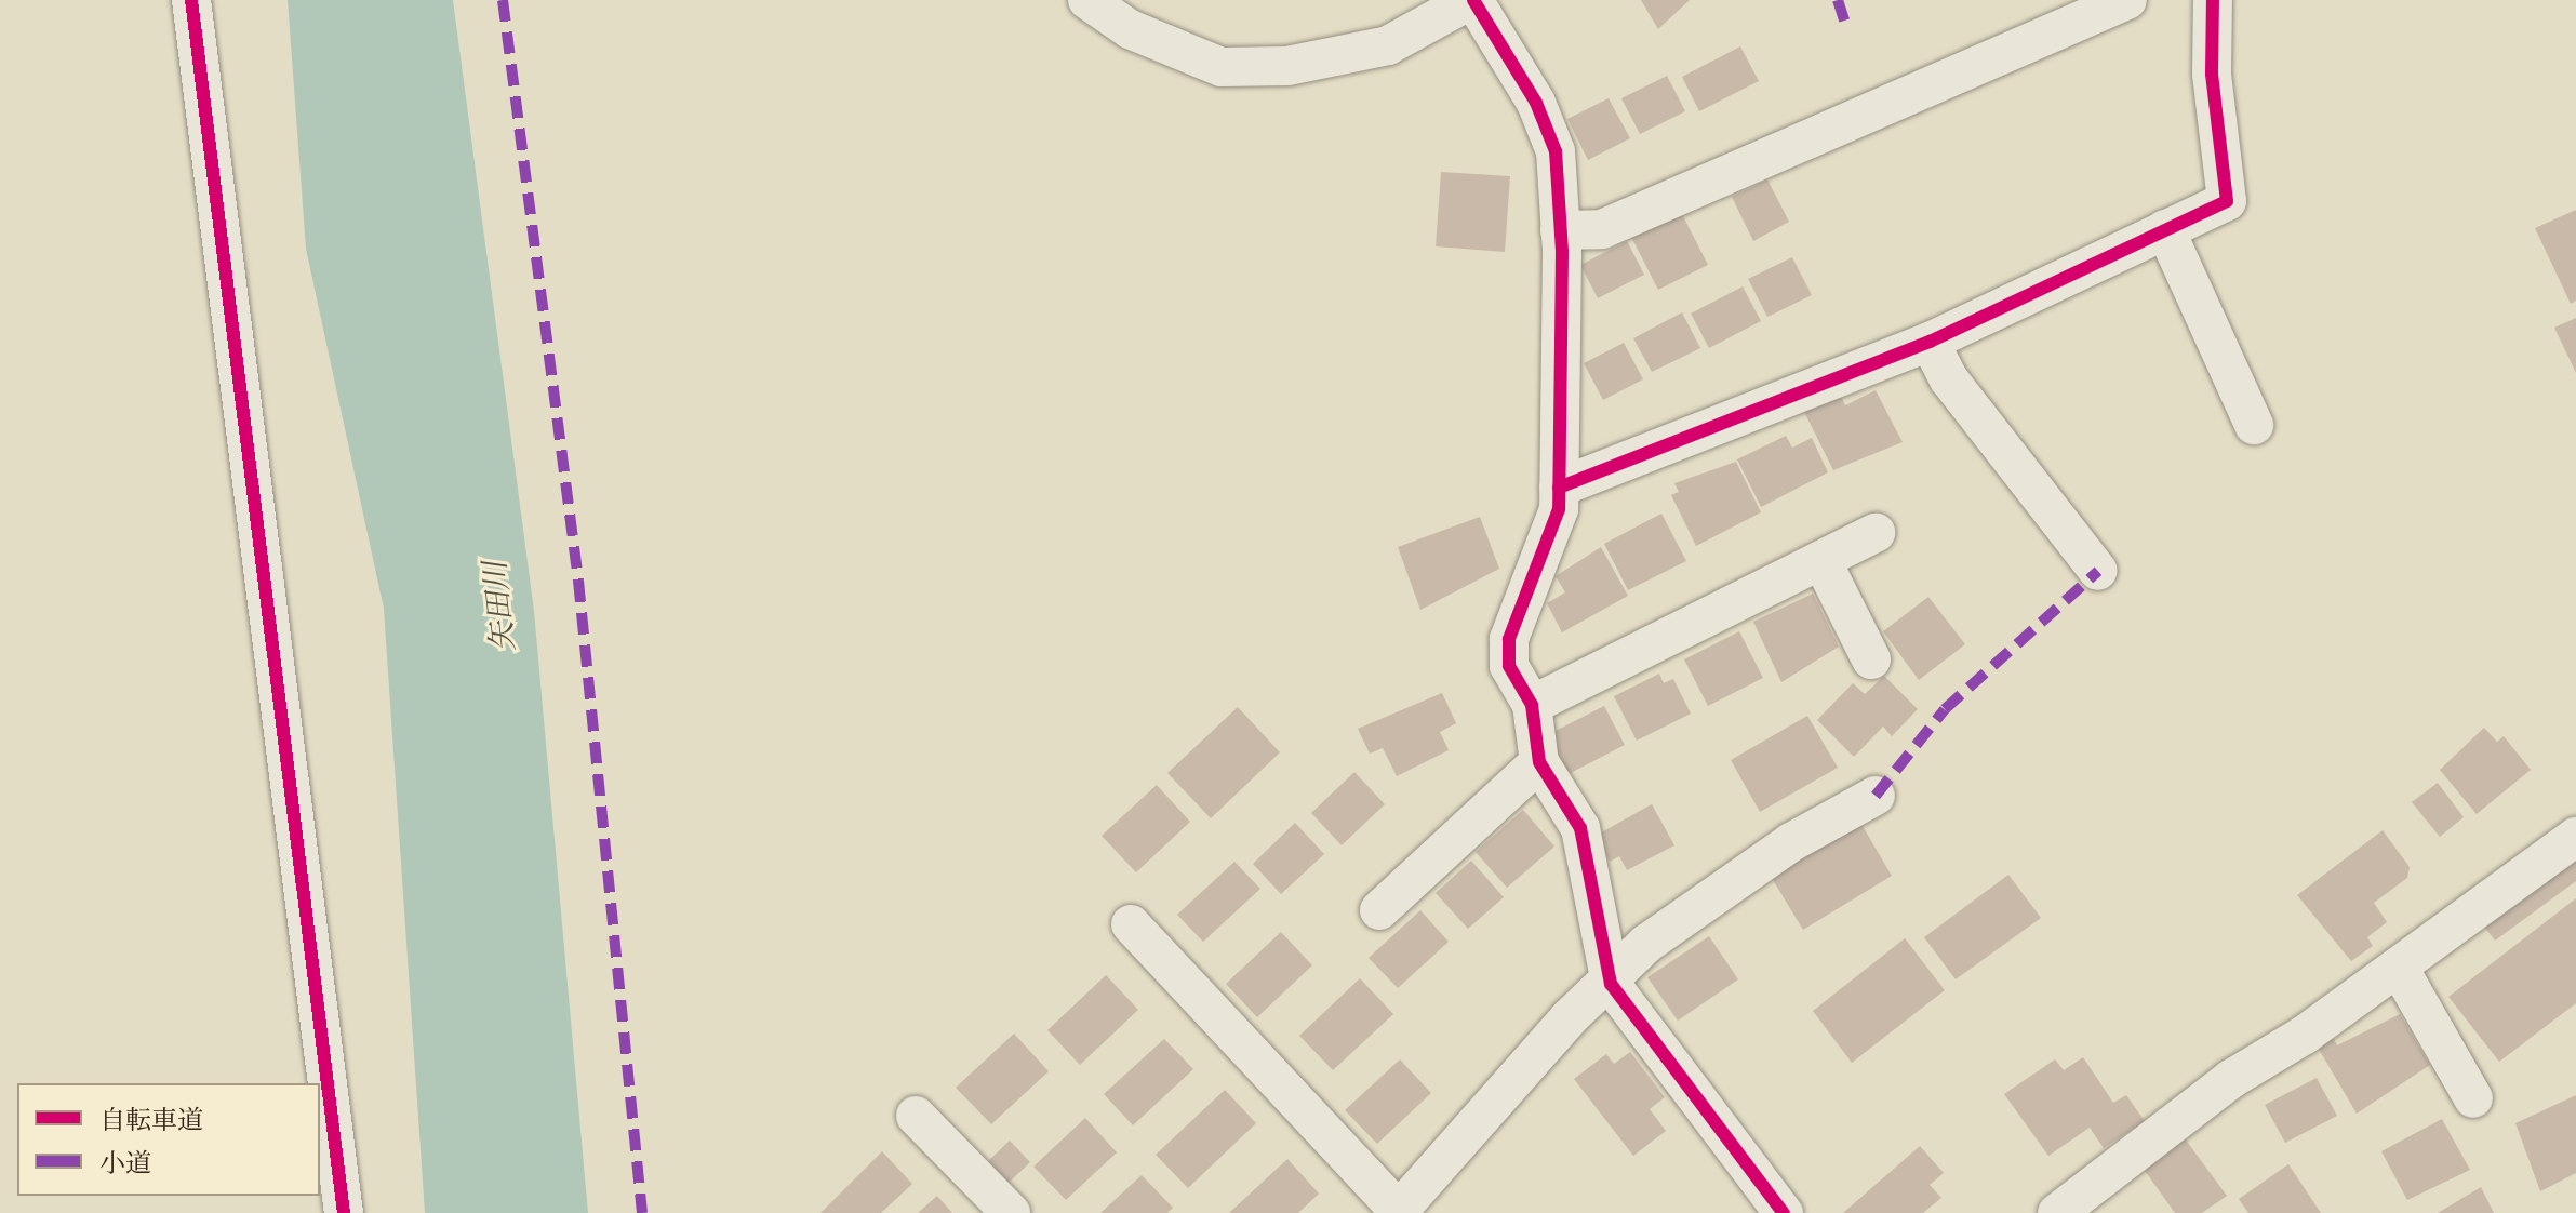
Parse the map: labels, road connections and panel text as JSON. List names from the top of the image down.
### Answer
{
  "water": ["矢田川"],
  "legend": ["自転車道", "小道"]
}
